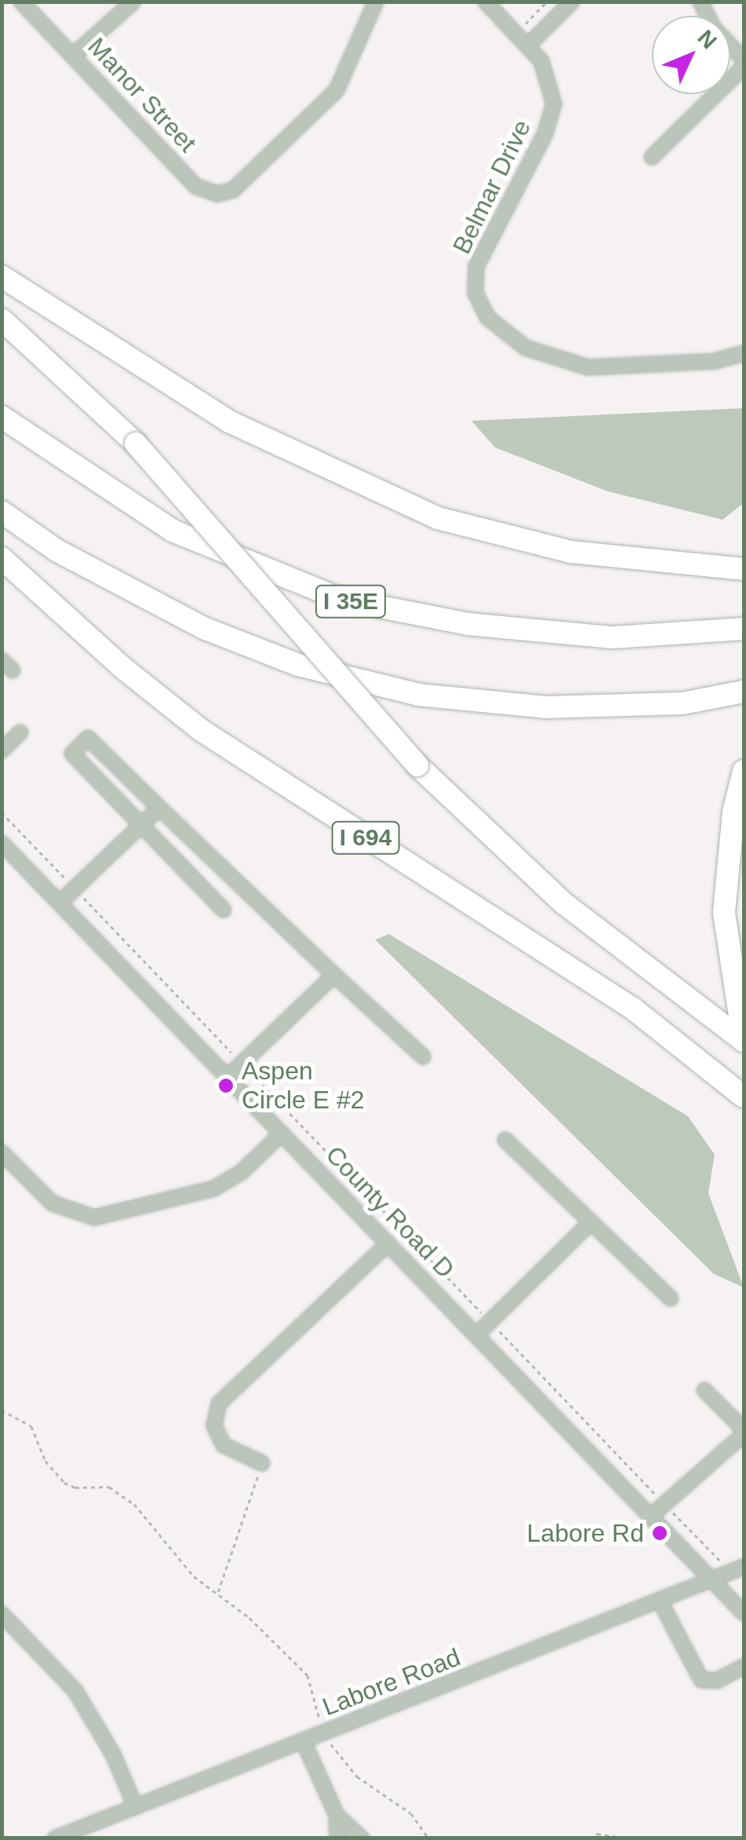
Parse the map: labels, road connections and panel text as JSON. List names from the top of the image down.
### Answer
{
  "streets": {
    "highway": ["I 35E", "I 694"],
    "street": [
      "Manor Street",
      "Belmar Drive",
      "County Road D",
      "Labore Road"
    ]
  },
  "crossings": [
    ["County Road D", "Labore Road"]
  ],
  "places": ["Aspen Circle E #2", "Labore Rd"],
  "north": "top right"
}
